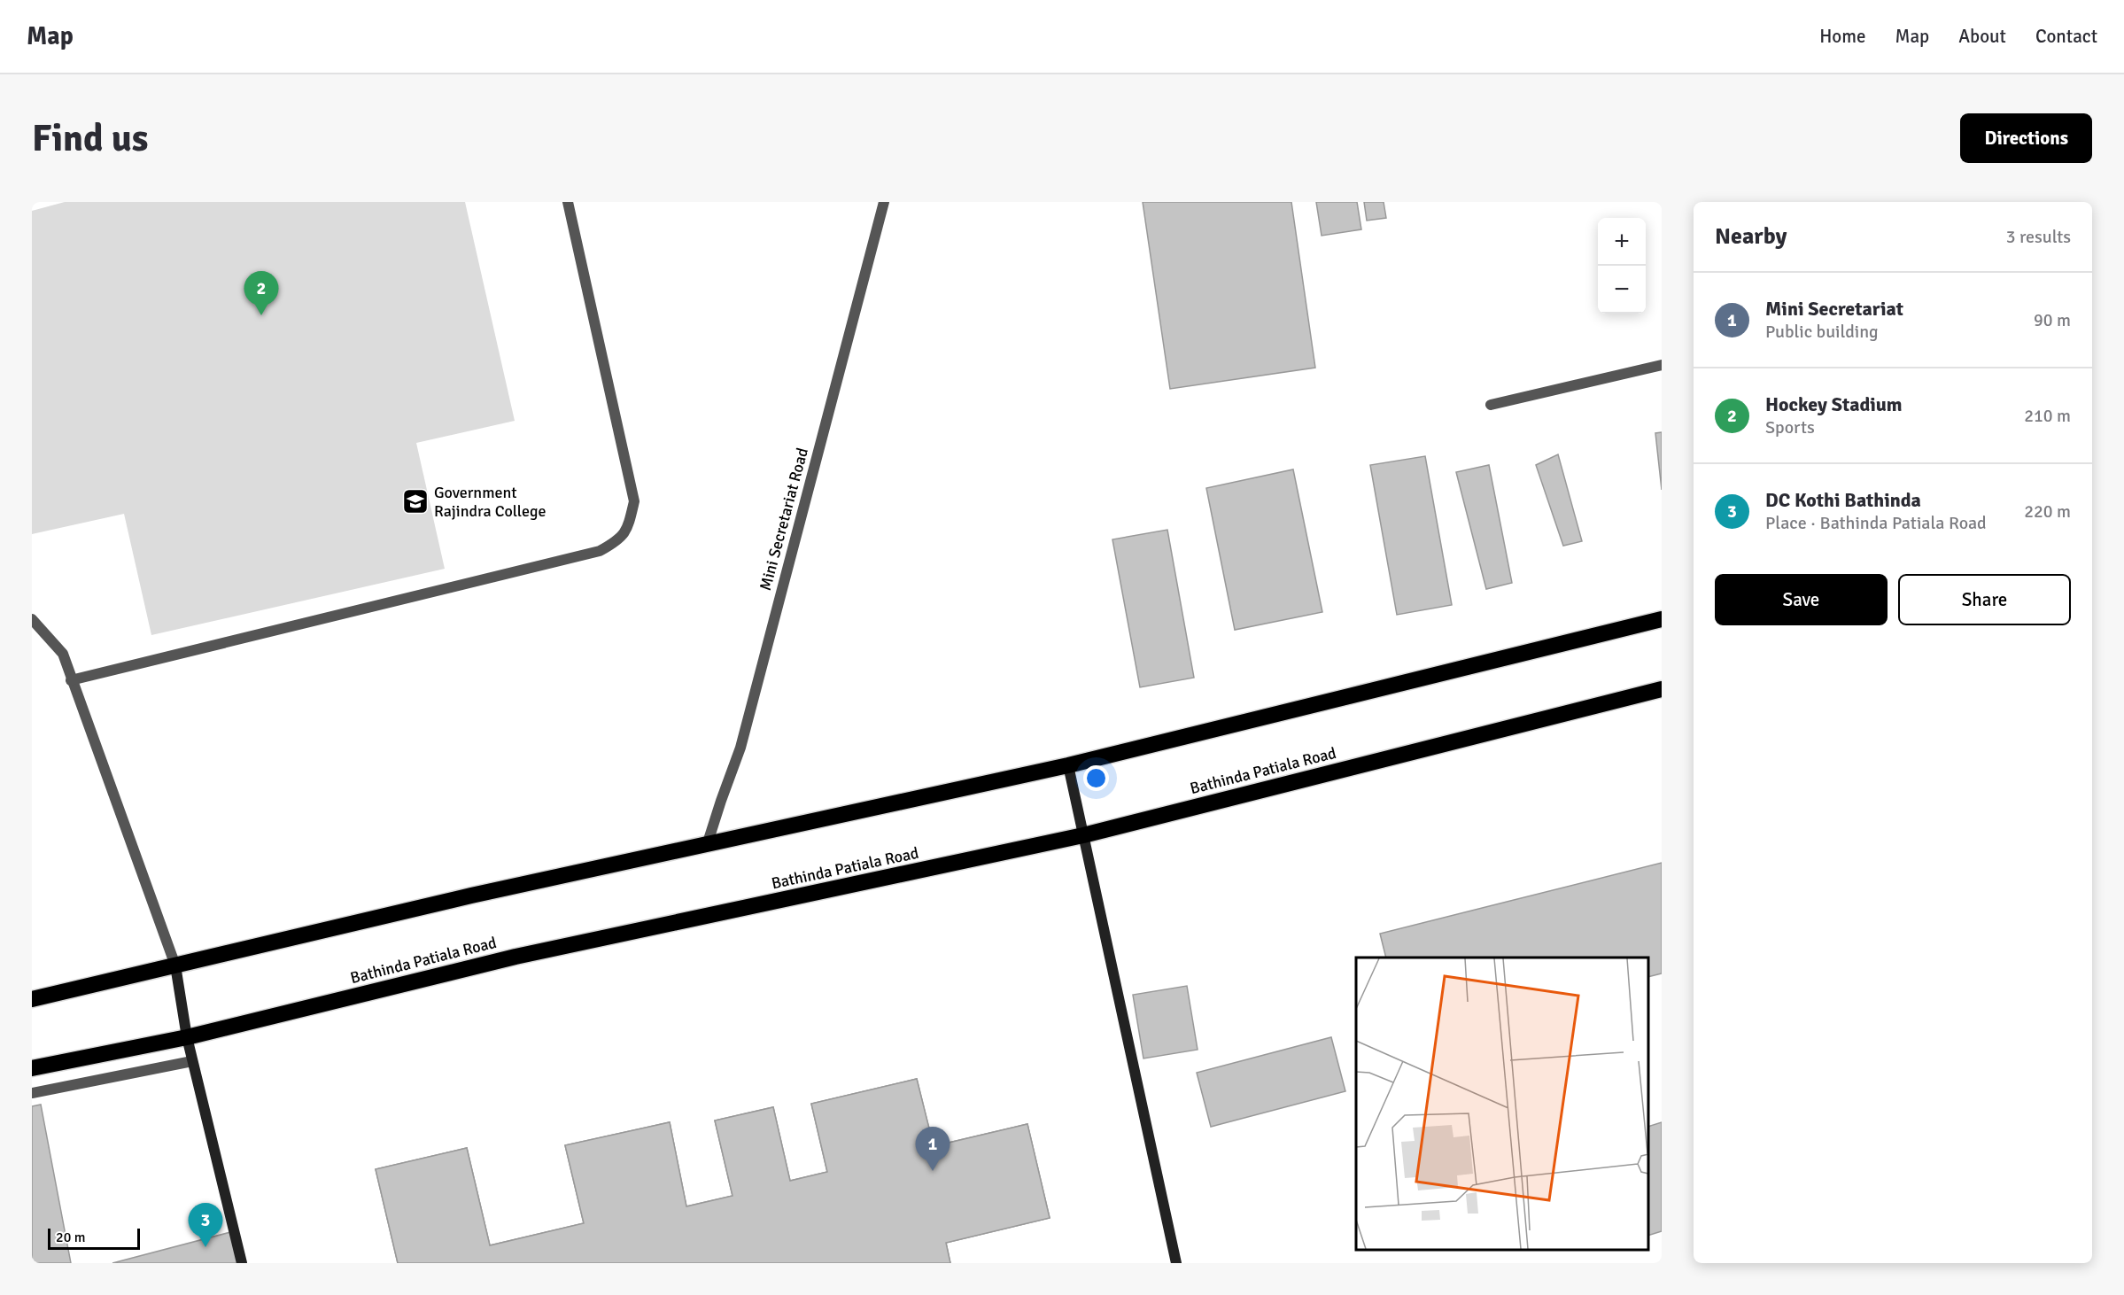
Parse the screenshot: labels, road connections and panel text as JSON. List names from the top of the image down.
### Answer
{
  "streets": {
    "highway": ["Bathinda Patiala Road"],
    "street": ["Mini Secretariat Road"]
  },
  "places": {
    "school or university": ["Government Rajindra College"]
  },
  "scale_bar": "20 m",
  "page": {
    "header": "Map",
    "nav": [
      "Home",
      "Map",
      "About",
      "Contact"
    ],
    "buttons": [
      "Directions",
      ["Save", "Share"]
    ],
    "title": "Find us",
    "heading": ["Nearby", "3 results"],
    "map_buttons": ["+", "−"],
    "pins": ["2", "1", "3"],
    "list": [
      {
        "mark": "1",
        "name": "Mini Secretariat",
        "note": "Public building",
        "value": "90 m"
      },
      {
        "mark": "2",
        "name": "Hockey Stadium",
        "note": "Sports",
        "value": "210 m"
      },
      {
        "mark": "3",
        "name": "DC Kothi Bathinda",
        "note": "Place · Bathinda Patiala Road",
        "value": "220 m"
      }
    ],
    "scale": "20 m"
  }
}
